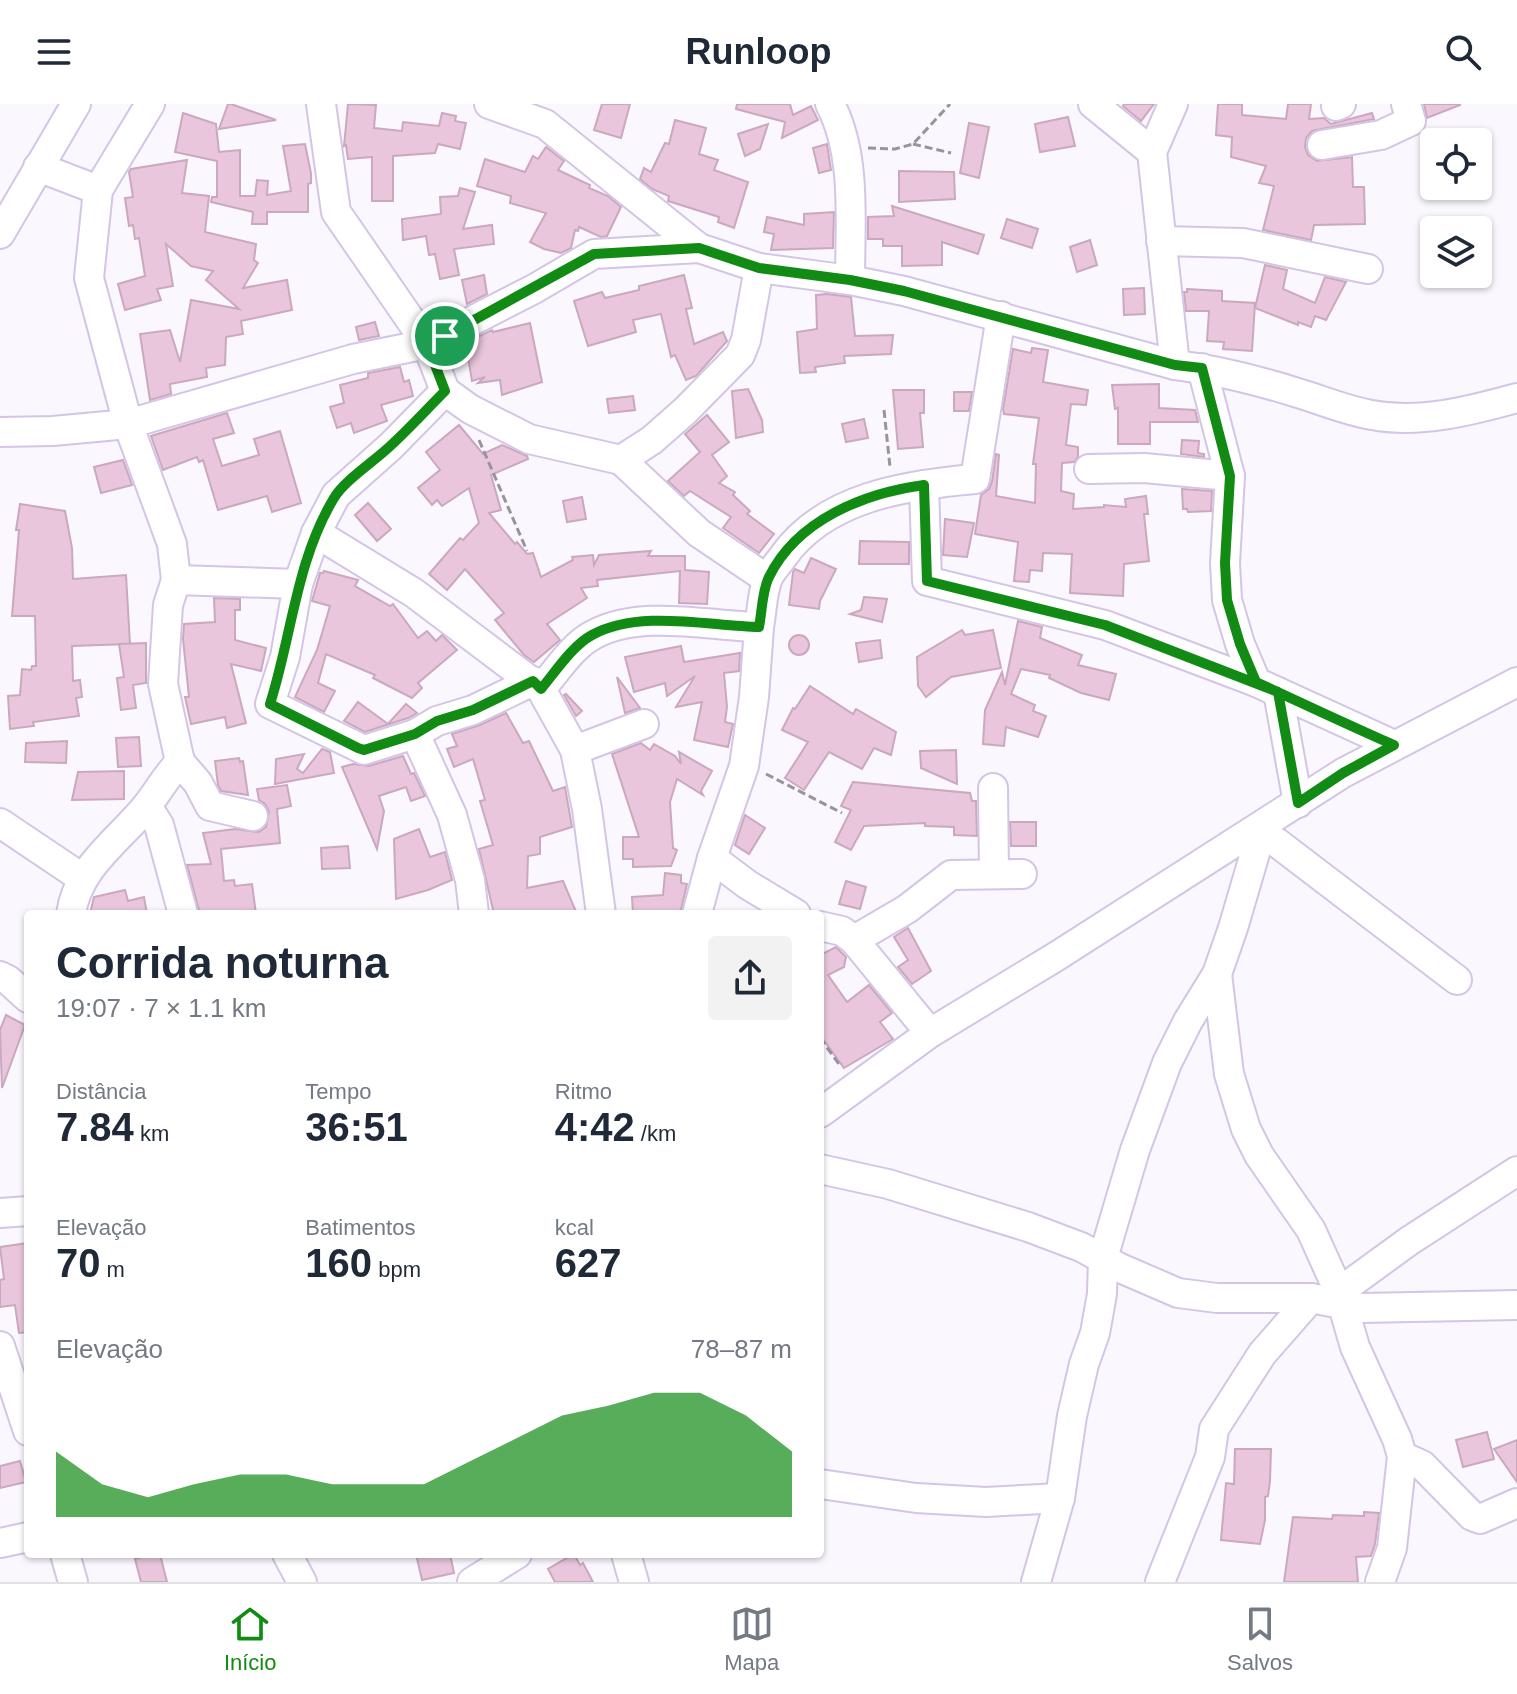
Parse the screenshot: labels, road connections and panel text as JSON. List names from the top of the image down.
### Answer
{
  "page": {
    "header": "Runloop",
    "heading": ["Corrida noturna", "19:07 · 7 × 1.1 km"],
    "stats": [
      ["Distância", "7.84 km"],
      ["Tempo", "36:51"],
      ["Ritmo", "4:42 /km"],
      ["Elevação", "70 m"],
      ["Batimentos", "160 bpm"],
      ["kcal", "627"]
    ],
    "chart": ["Elevação", "78–87 m"],
    "tabs": ["Início", "Mapa", "Salvos"]
  }
}
